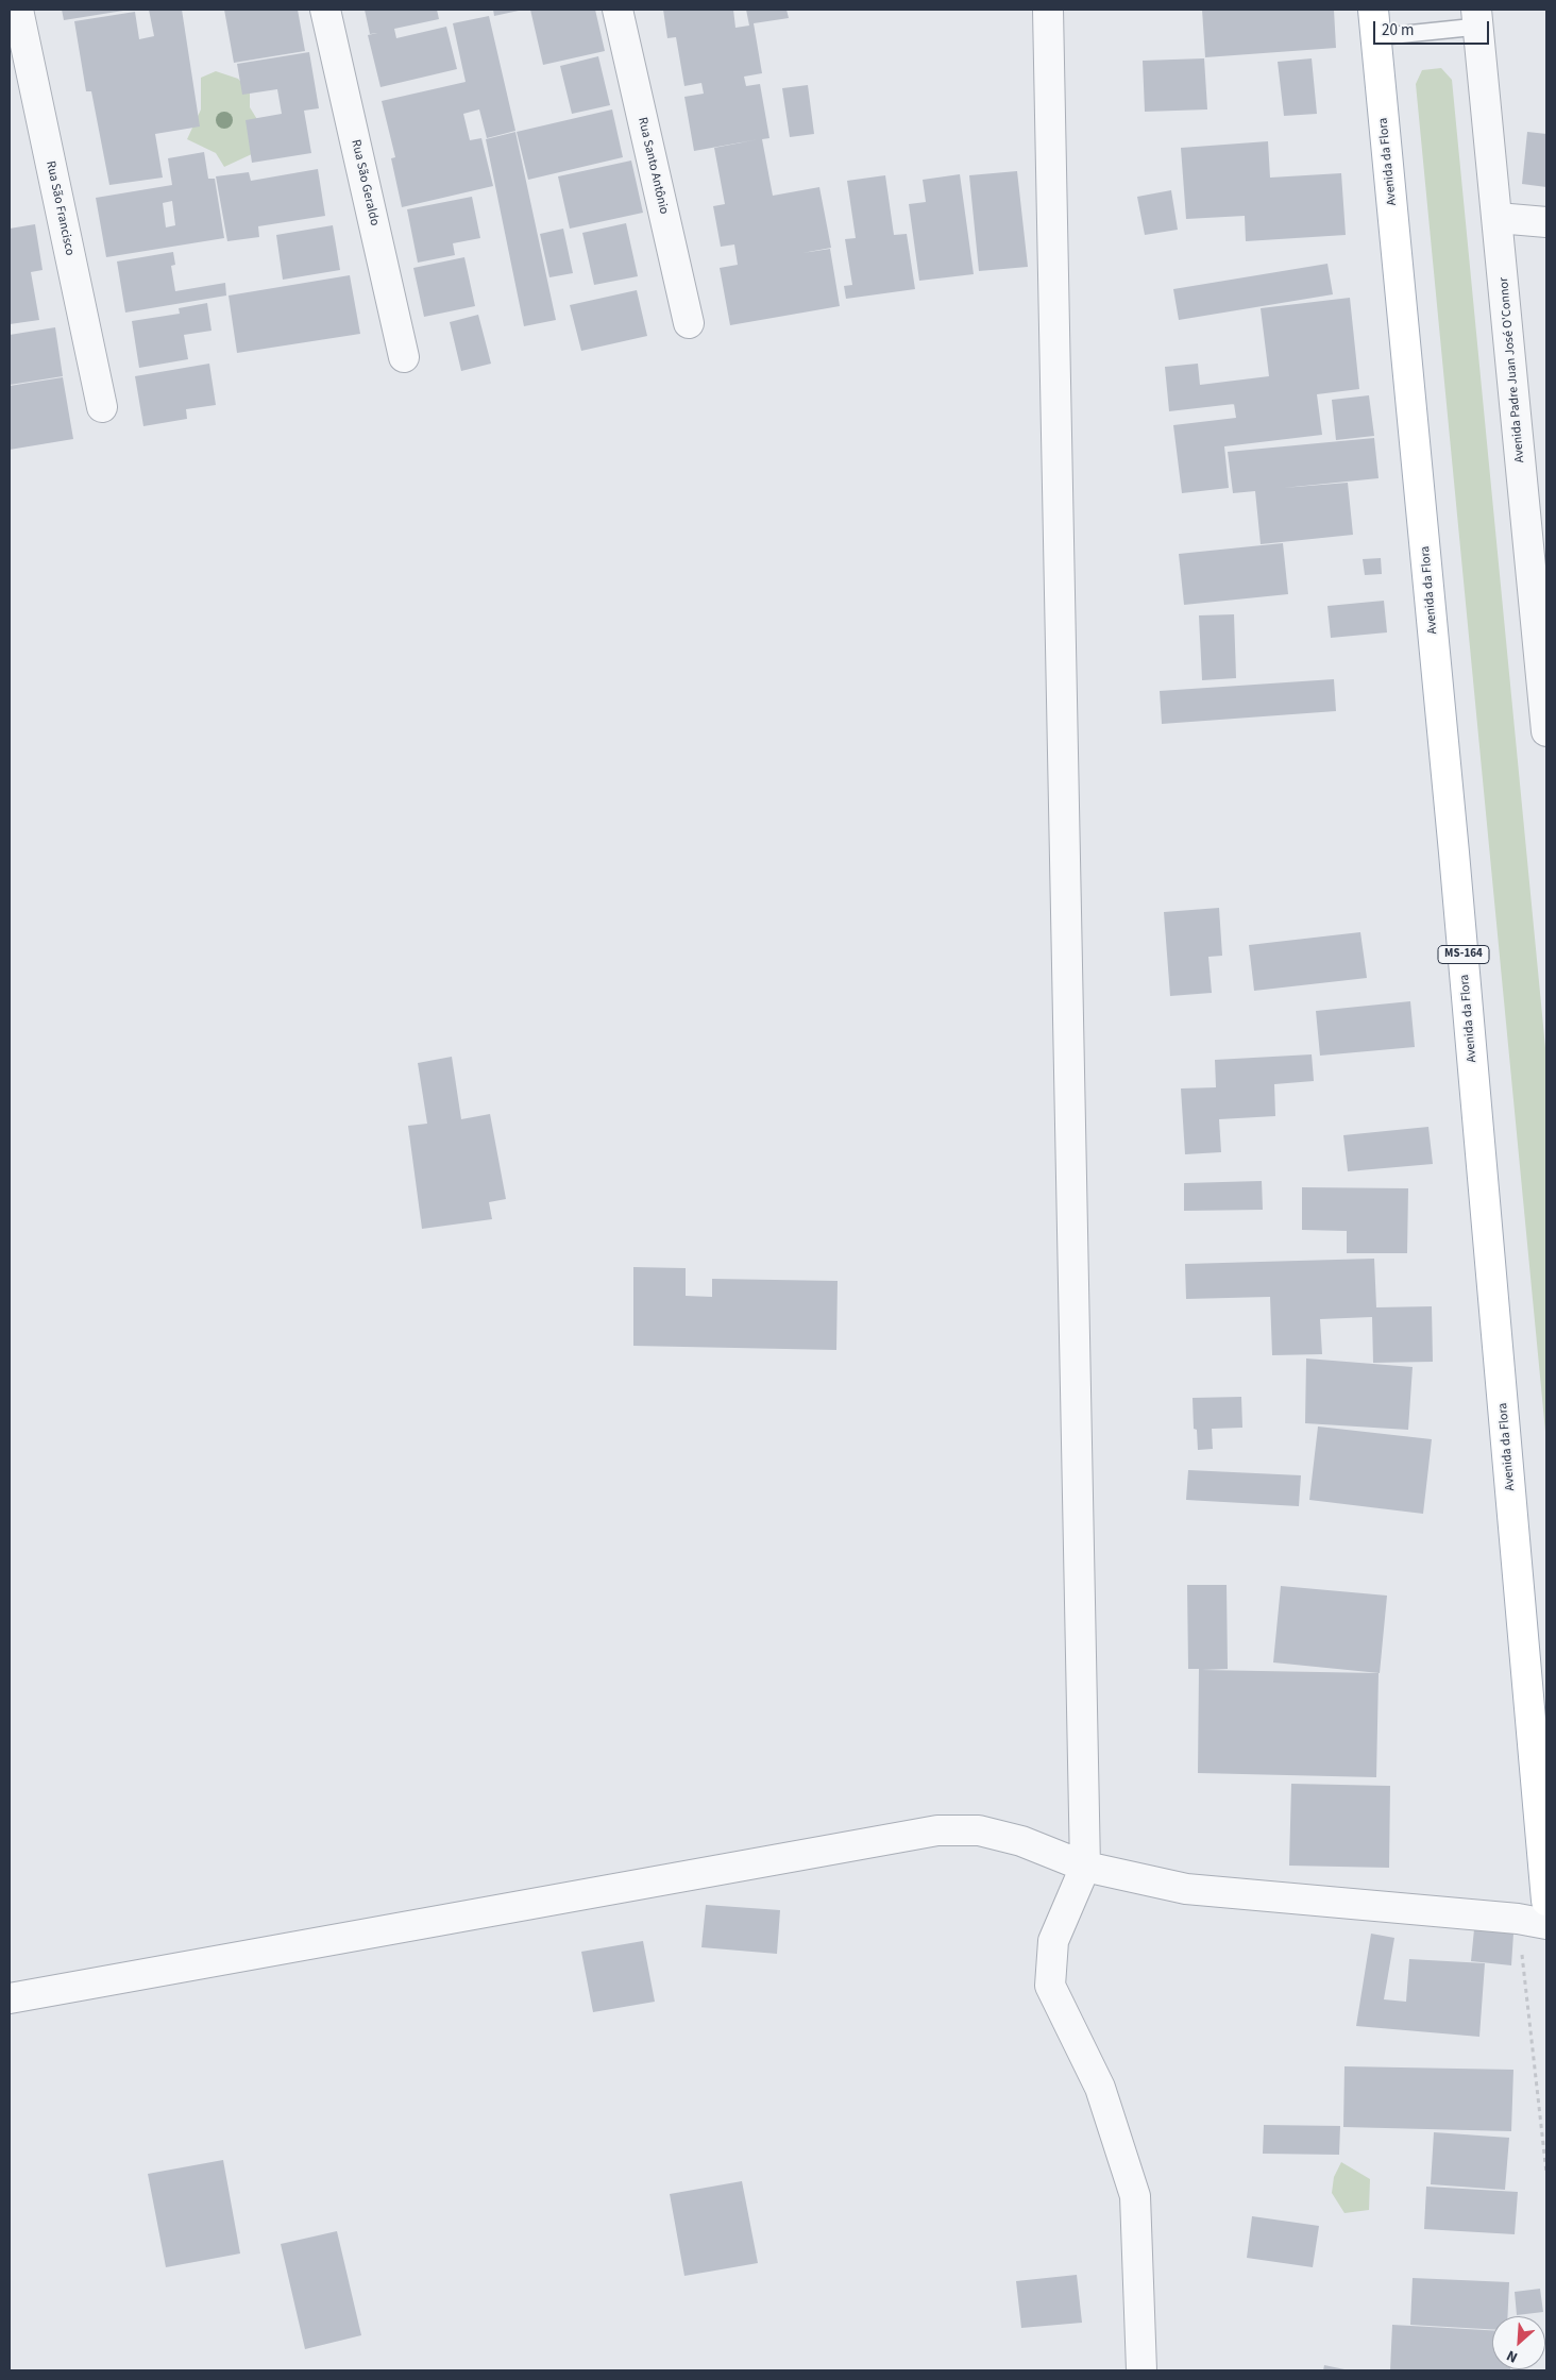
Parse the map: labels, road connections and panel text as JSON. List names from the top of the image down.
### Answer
{
  "streets": {
    "main road": ["Avenida da Flora", "MS-164"],
    "street": [
      "Rua Santo Antônio",
      "Rua São Geraldo",
      "Rua São Francisco",
      "Avenida Padre Juan José O'Connor"
    ]
  },
  "scale_bar": "20 m",
  "north": "bottom left"
}
